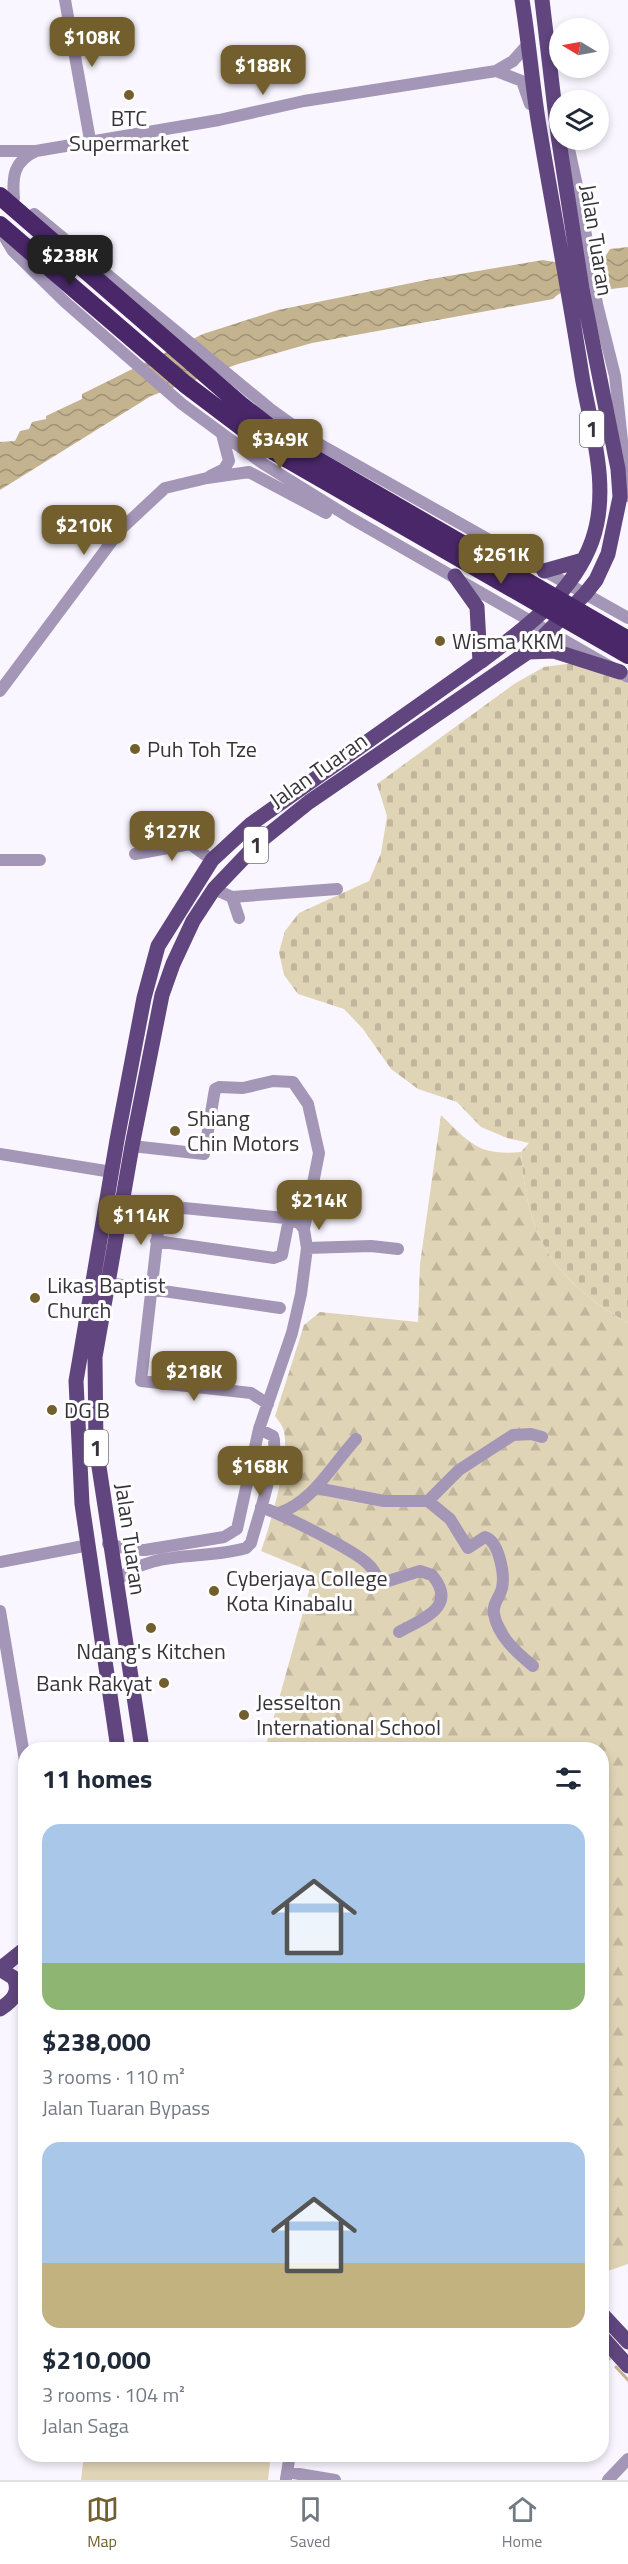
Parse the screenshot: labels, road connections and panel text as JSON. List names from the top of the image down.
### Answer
{
  "streets": {
    "main road": ["Jalan Tuaran", "1"]
  },
  "places": [
    "BTC Supermarket",
    "Wisma KKM",
    "Puh Toh Tze",
    "Shiang Chin Motors",
    "Likas Baptist Church",
    "DG B",
    "Cyberjaya College Kota Kinabalu",
    "Ndang's Kitchen",
    "Bank Rakyat",
    "Jesselton International School"
  ],
  "north": "left",
  "page": {
    "price": [
      "$108K",
      "$188K",
      "$238K",
      "$349K",
      "$210K",
      "$261K",
      "$127K",
      "$214K",
      "$114K",
      "$218K",
      "$168K"
    ],
    "heading": "11 homes",
    "list": [
      {
        "name": "$238,000",
        "note": "3 rooms · 110 m² · Jalan Tuaran Bypass"
      },
      {
        "name": "$210,000",
        "note": "3 rooms · 104 m² · Jalan Saga"
      }
    ],
    "tabs": ["Map", "Saved", "Home"]
  }
}
